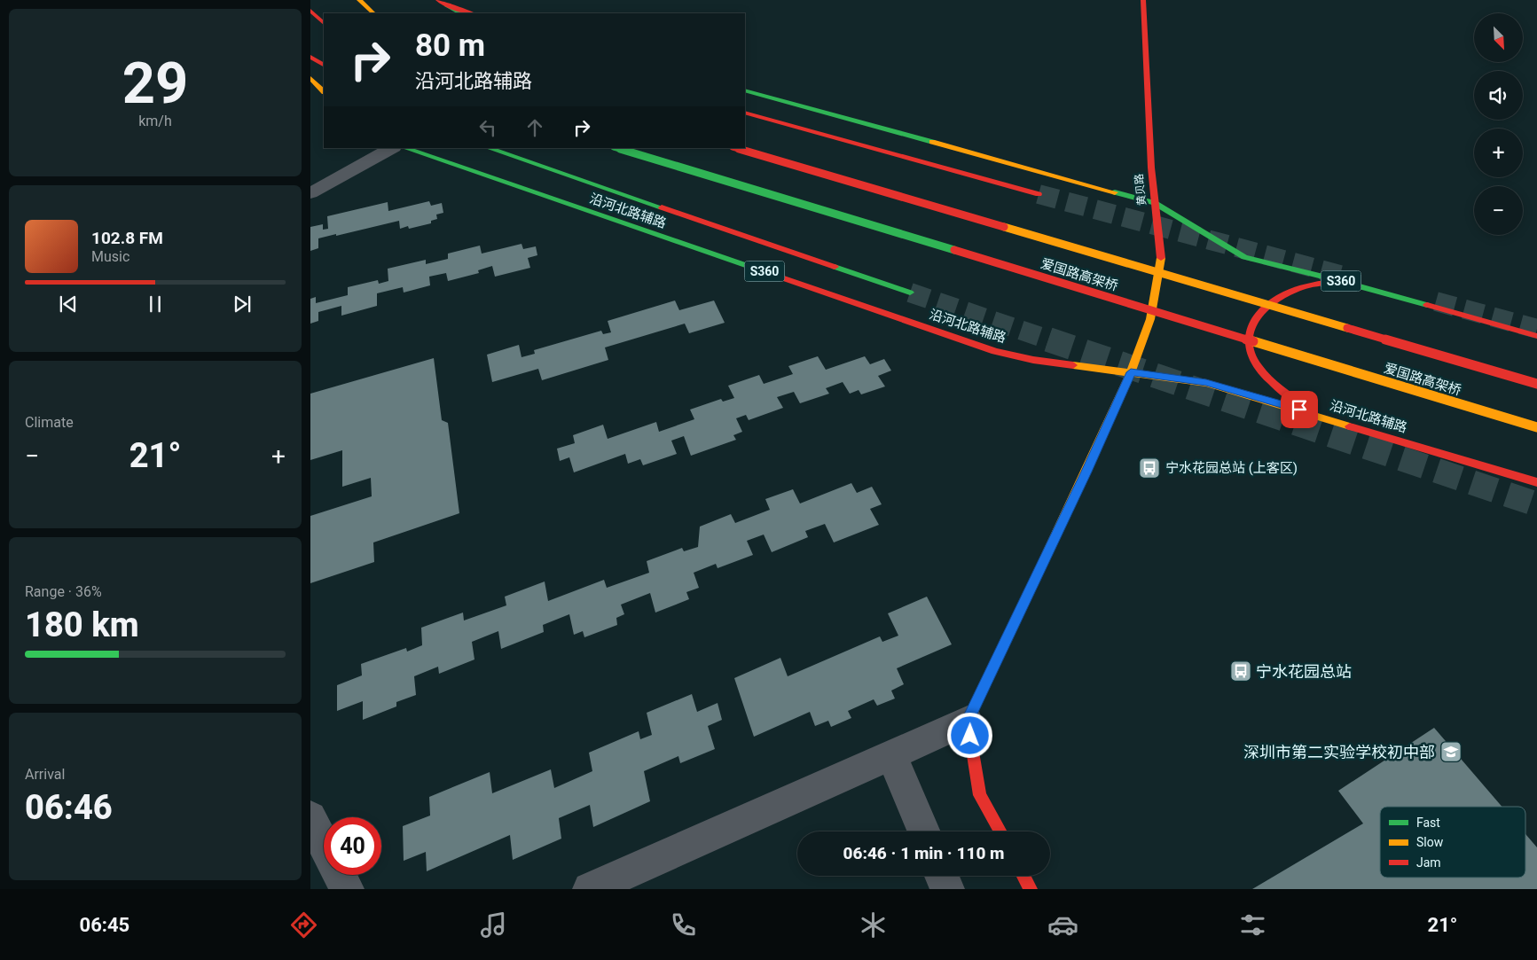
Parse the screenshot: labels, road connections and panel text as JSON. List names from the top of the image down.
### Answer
{
  "streets": {
    "main road": [
      "黄贝路",
      "沿河北路辅路",
      "S360",
      "爱国路高架桥"
    ]
  },
  "crossings": [
    ["黄贝路", "沿河北路辅路"],
    ["黄贝路", "S360"]
  ],
  "places": {
    "bus stop": ["宁水花园总站 (上客区)", "宁水花园总站"],
    "school or university": ["深圳市第二实验学校初中部"]
  },
  "legend": ["Fast", "Slow", "Jam"],
  "north": "bottom right",
  "page": {
    "tile": [
      ["29", "km/h"],
      "Climate",
      ["Range · 36%", "180 km"],
      ["Arrival", "06:46"]
    ],
    "map_buttons": ["+", "−"],
    "turn": ["80 m", "沿河北路辅路"],
    "song": ["102.8 FM", "Music"],
    "heat": ["−", "21°", "+"],
    "limit": "40",
    "trip": "06:46 · 1 min · 110 m",
    "tabs": ["06:45", "21°"]
  }
}
